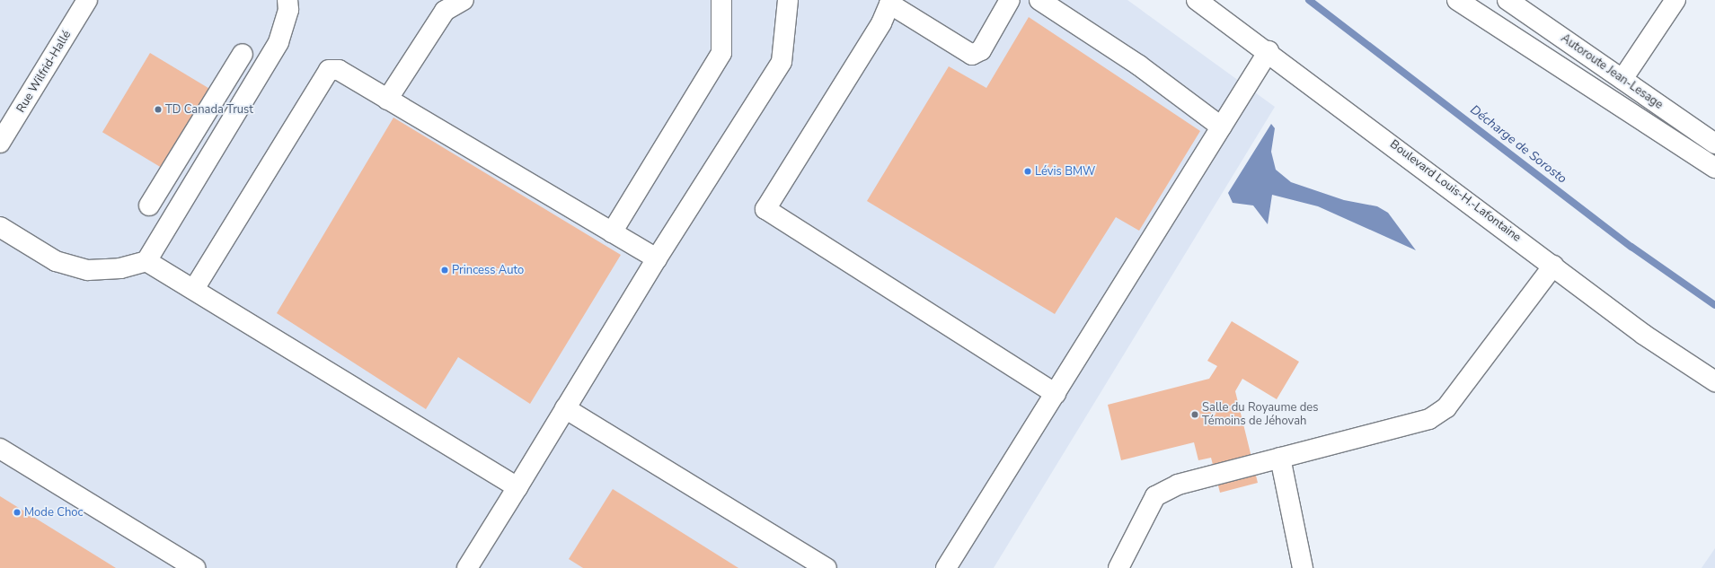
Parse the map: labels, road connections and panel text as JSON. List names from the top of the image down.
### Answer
{
  "streets": {
    "main road": ["Rue Wilfrid-Hallé", "Autoroute Jean-Lesage", "Boulevard Louis-H.-Lafontaine"]
  },
  "water": ["Décharge de Sorosto"],
  "places": [
    "TD Canada Trust",
    "Lévis BMW",
    "Princess Auto",
    "Salle du Royaume des Témoins de Jéhovah",
    "Mode Choc"
  ]
}
